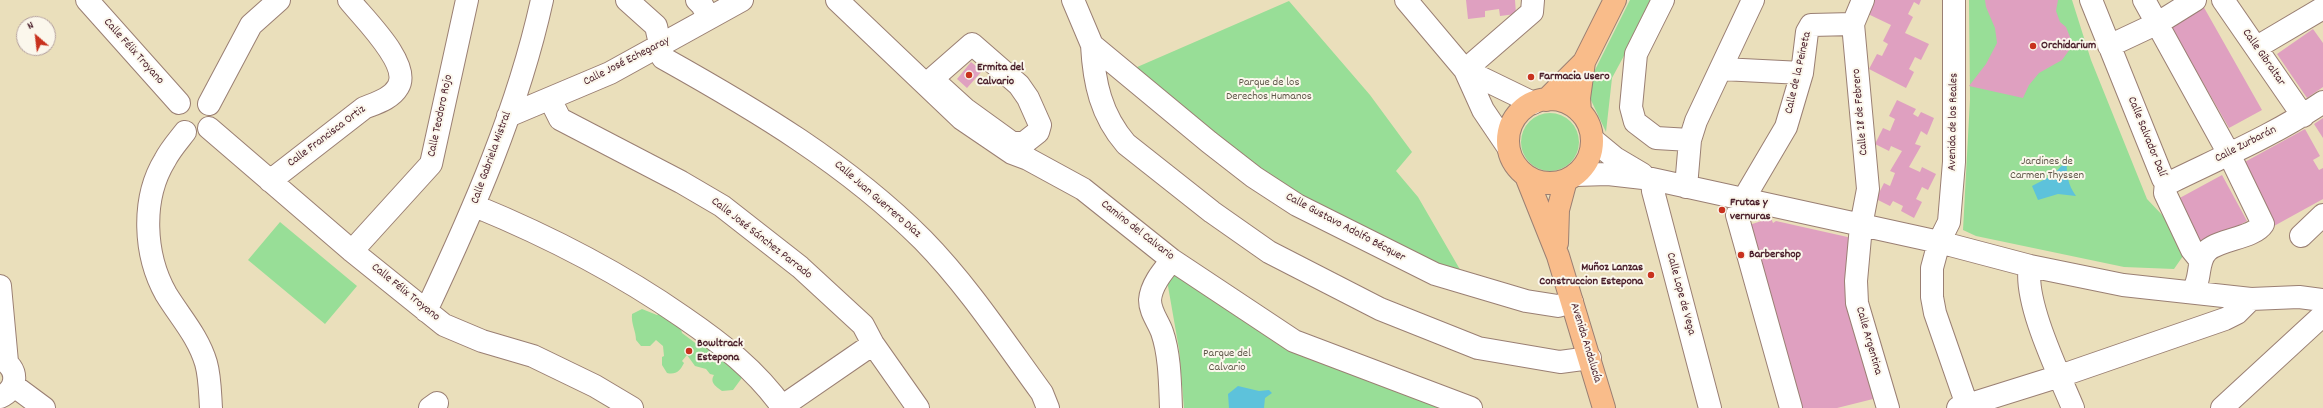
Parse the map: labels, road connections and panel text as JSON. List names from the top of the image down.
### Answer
{
  "streets": {
    "main road": ["Avenida Andalucía"],
    "street": [
      "Calle Félix Troyano",
      "Calle Gibraltar",
      "Calle José Echegaray",
      "Calle de la Peineta",
      "Calle 28 de Febrero",
      "Calle Teodoro Rojo",
      "Avenida de los Reales",
      "Calle Francisca Ortiz",
      "Calle Salvador Dalí",
      "Calle Zurbarán",
      "Calle Gabriela Mistral",
      "Calle Juan Guerrero Díaz",
      "Calle Gustavo Adolfo Bécquer",
      "Camino del Calvario",
      "Calle José Sánchez Parrado",
      "Calle Lope de Vega",
      "Calle Argentina"
    ]
  },
  "crossings": [
    ["Calle Félix Troyano", "Calle Teodoro Rojo"],
    ["Calle Félix Troyano", "Calle Francisca Ortiz"],
    ["Calle Félix Troyano", "Calle Gabriela Mistral"],
    ["Calle Gibraltar", "Calle Zurbarán"],
    ["Calle José Echegaray", "Calle Gabriela Mistral"],
    ["Calle José Echegaray", "Calle Juan Guerrero Díaz"],
    ["Calle José Echegaray", "Calle José Sánchez Parrado"],
    ["Calle de la Peineta", "Calle 28 de Febrero"],
    ["Calle 28 de Febrero", "Calle Argentina"],
    ["Calle Salvador Dalí", "Calle Zurbarán"],
    ["Calle Gustavo Adolfo Bécquer", "Avenida Andalucía"]
  ],
  "parks": ["Parque de los Derechos Humanos", "Jardines de Carmen Thyssen", "Parque del Calvario"],
  "places": [
    "Orchidarium",
    "Ermita del Calvario",
    "Farmacia Usero",
    "Frutas y vernuras",
    "Barbershop",
    "Muñoz Lanzas Construccion Estepona",
    "Bowltrack Estepona"
  ],
  "north": "top left"
}
